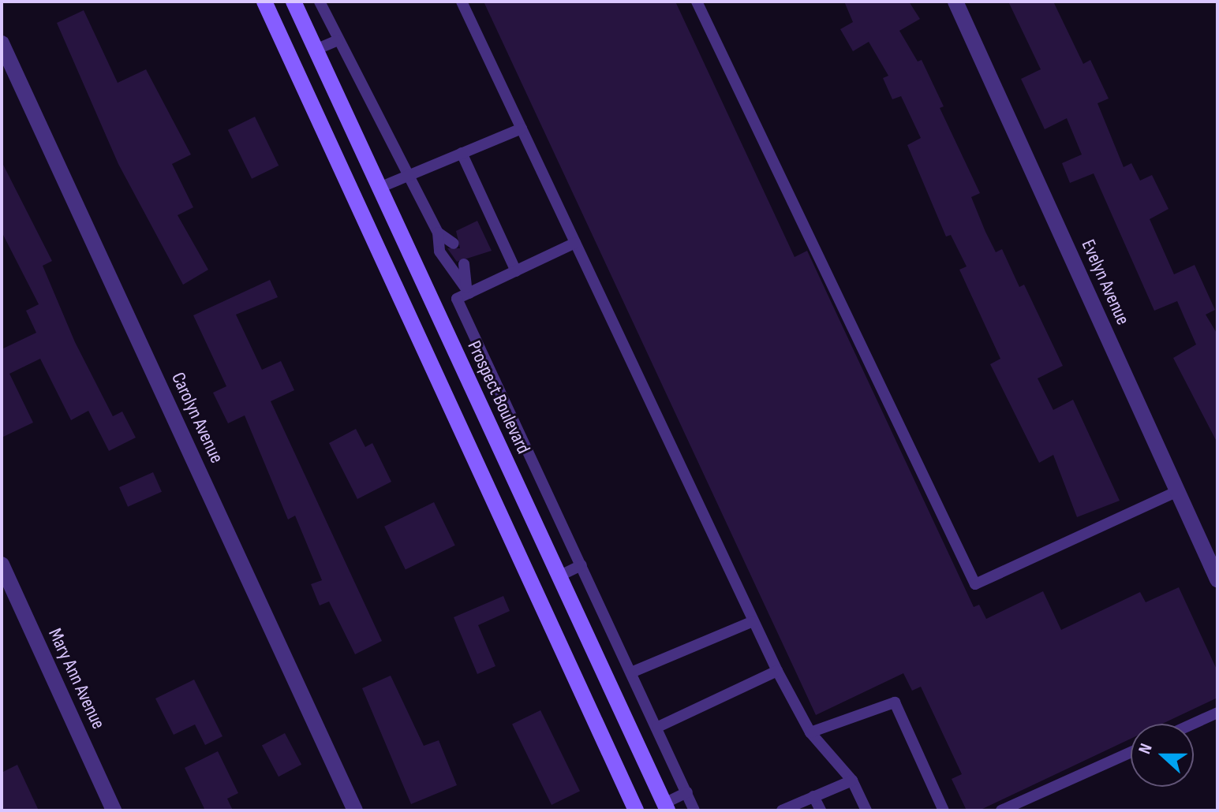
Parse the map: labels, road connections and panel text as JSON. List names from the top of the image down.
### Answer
{
  "streets": {
    "main road": ["Prospect Boulevard"],
    "street": ["Evelyn Avenue", "Carolyn Avenue", "Mary Ann Avenue"]
  },
  "north": "left"
}
